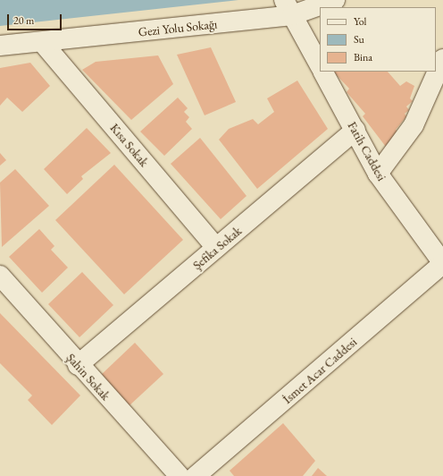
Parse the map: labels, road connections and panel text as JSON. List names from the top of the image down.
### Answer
{
  "streets": {
    "street": [
      "Gezi Yolu Sokağı",
      "Kısa Sokak",
      "Fatih Caddesi",
      "Şefika Sokak",
      "İsmet Acar Caddesi",
      "Şahin Sokak"
    ]
  },
  "crossings": [
    ["Gezi Yolu Sokağı", "Kısa Sokak"],
    ["Kısa Sokak", "Şefika Sokak"],
    ["Fatih Caddesi", "Şefika Sokak"],
    ["Fatih Caddesi", "İsmet Acar Caddesi"],
    ["Şefika Sokak", "Şahin Sokak"]
  ],
  "legend": ["Yol", "Su", "Bina"],
  "scale_bar": "20 m"
}
